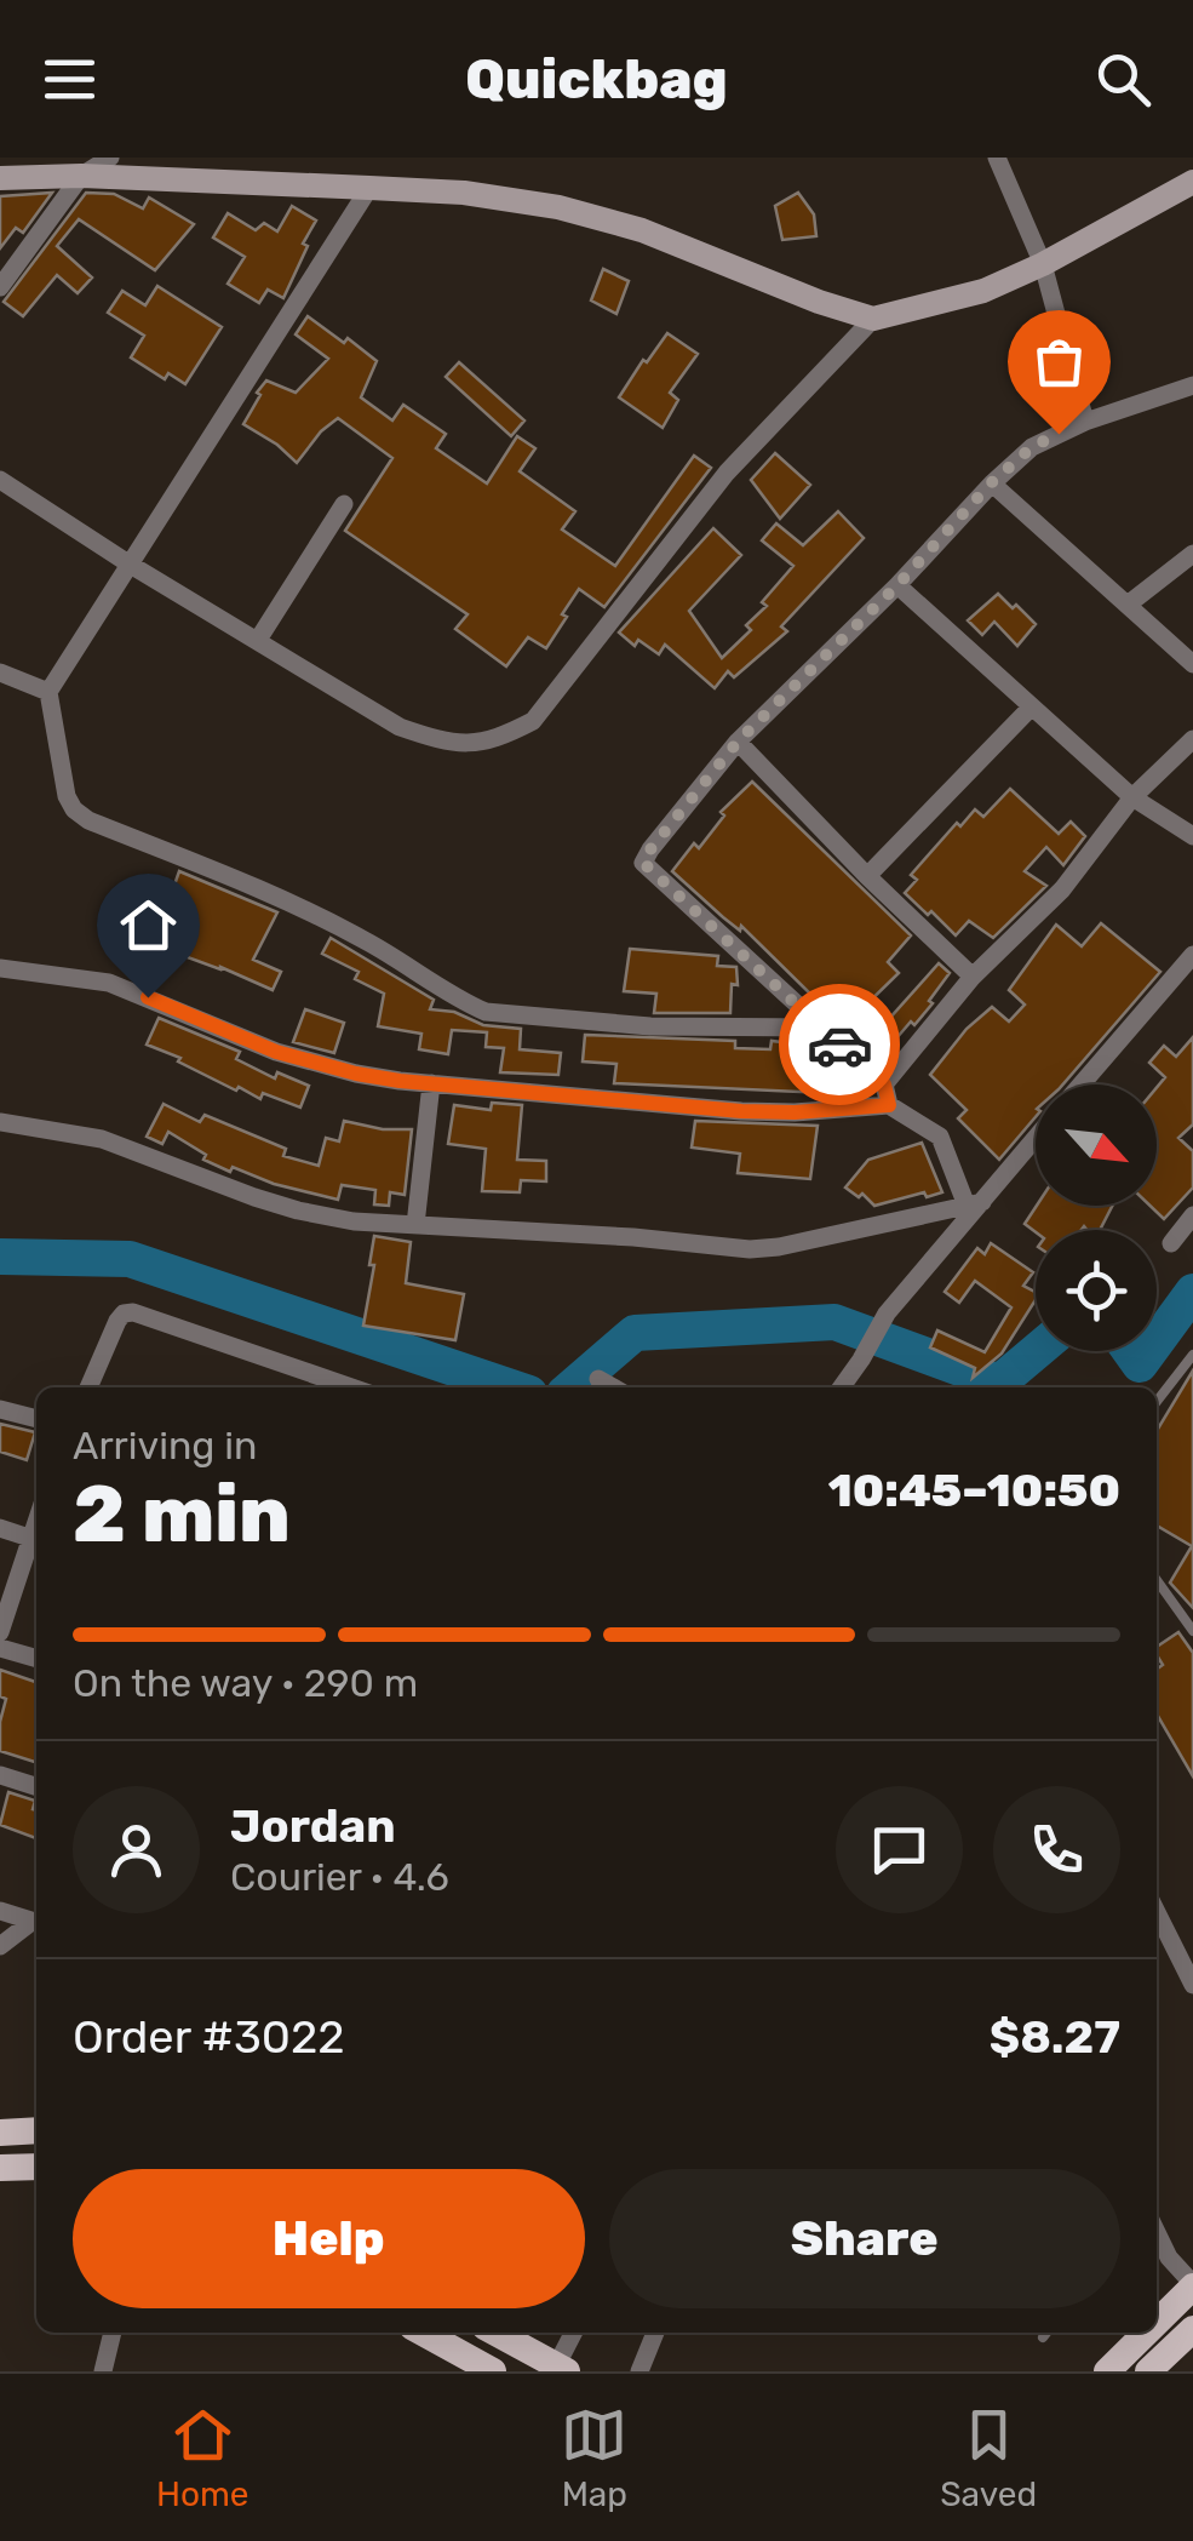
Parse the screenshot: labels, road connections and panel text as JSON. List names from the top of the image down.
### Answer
{
  "north": "bottom right",
  "page": {
    "header": "Quickbag",
    "heading": ["2 min", "Arriving in", "10:45–10:50"],
    "panel": [
      "Jordan",
      "Courier · 4.6",
      "Order #3022",
      "$8.27"
    ],
    "bar": "On the way · 290 m",
    "buttons": ["Help", "Share"],
    "tabs": ["Home", "Map", "Saved"]
  }
}
